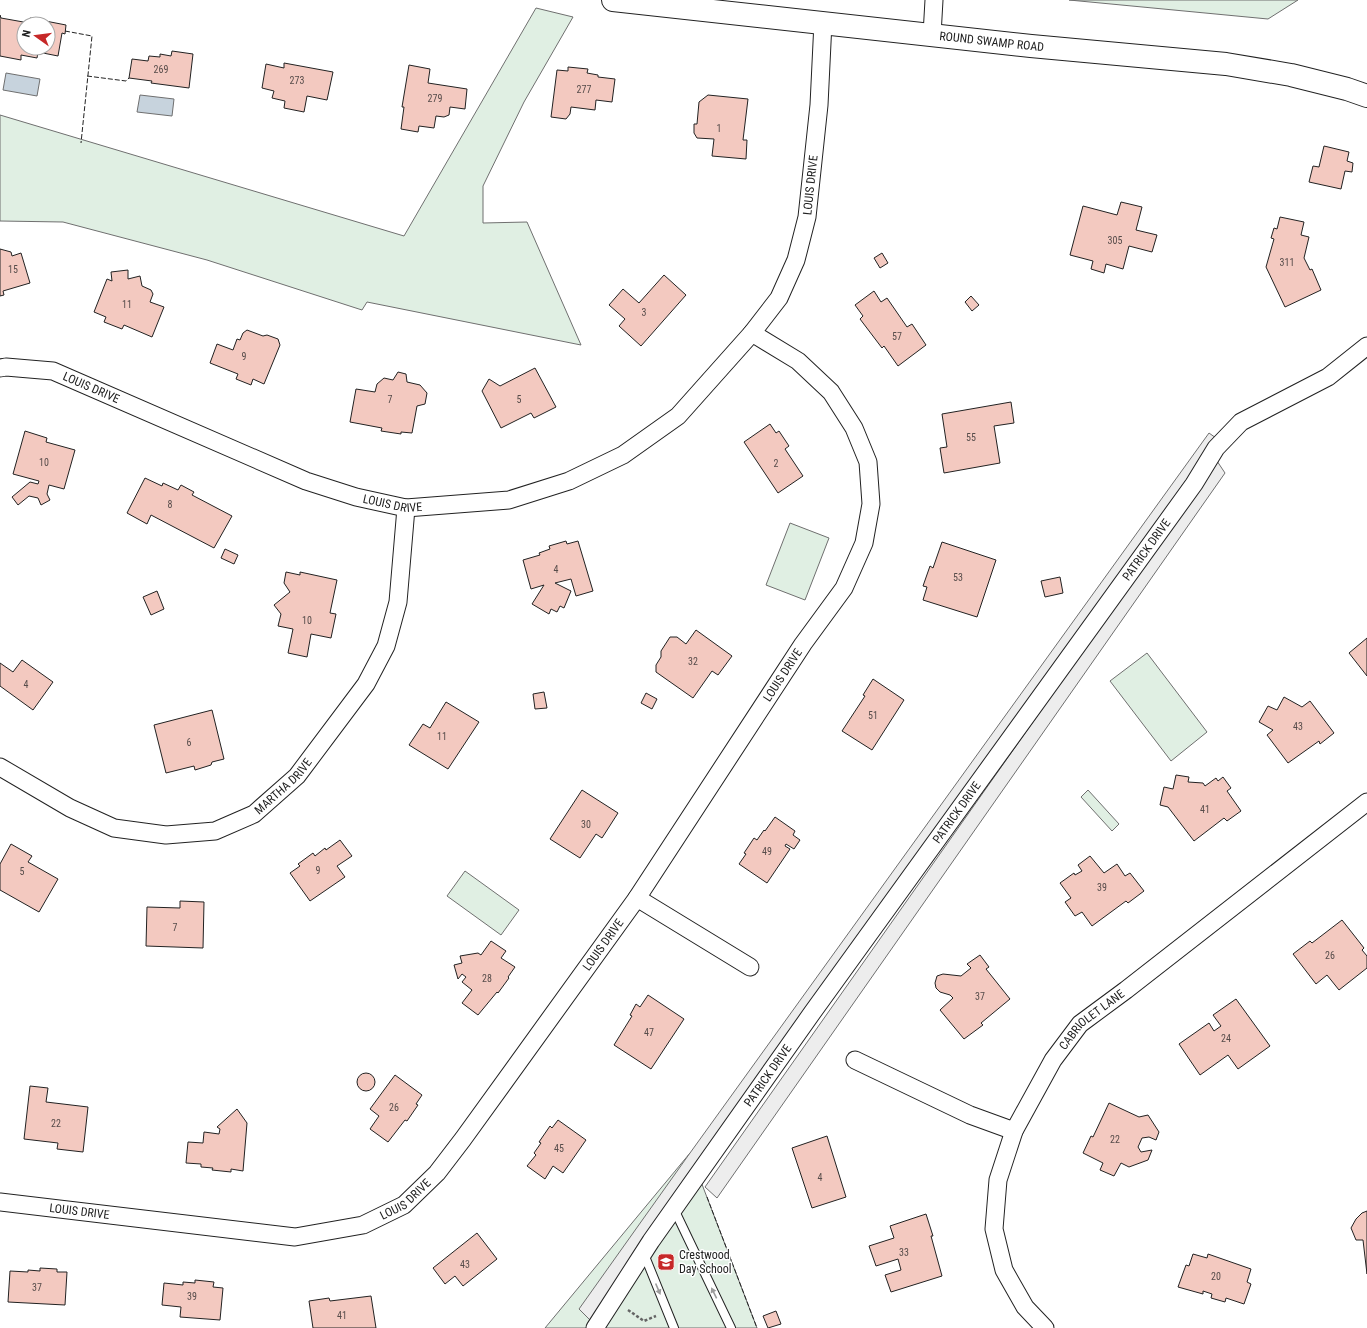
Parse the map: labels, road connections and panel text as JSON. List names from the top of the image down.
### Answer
{
  "streets": {
    "street": [
      "ROUND SWAMP ROAD",
      "LOUIS DRIVE",
      "PATRICK DRIVE",
      "MARTHA DRIVE",
      "CABRIOLET LANE"
    ]
  },
  "crossings": [
    ["ROUND SWAMP ROAD", "LOUIS DRIVE"],
    ["LOUIS DRIVE", "MARTHA DRIVE"]
  ],
  "places": {
    "school or university": ["Crestwood Day School"]
  },
  "house_numbers": [
    "269",
    "273",
    "277",
    "279",
    "1",
    "305",
    "311",
    "15",
    "11",
    "3",
    "57",
    "9",
    "7",
    "5",
    "55",
    "10",
    "2",
    "8",
    "4",
    "53",
    "10",
    "32",
    "4",
    "51",
    "43",
    "11",
    "6",
    "41",
    "30",
    "49",
    "9",
    "5",
    "39",
    "7",
    "26",
    "28",
    "37",
    "47",
    "24",
    "26",
    "22",
    "22",
    "45",
    "4",
    "33",
    "43",
    "20",
    "37",
    "39",
    "41"
  ],
  "north": "left"
}
